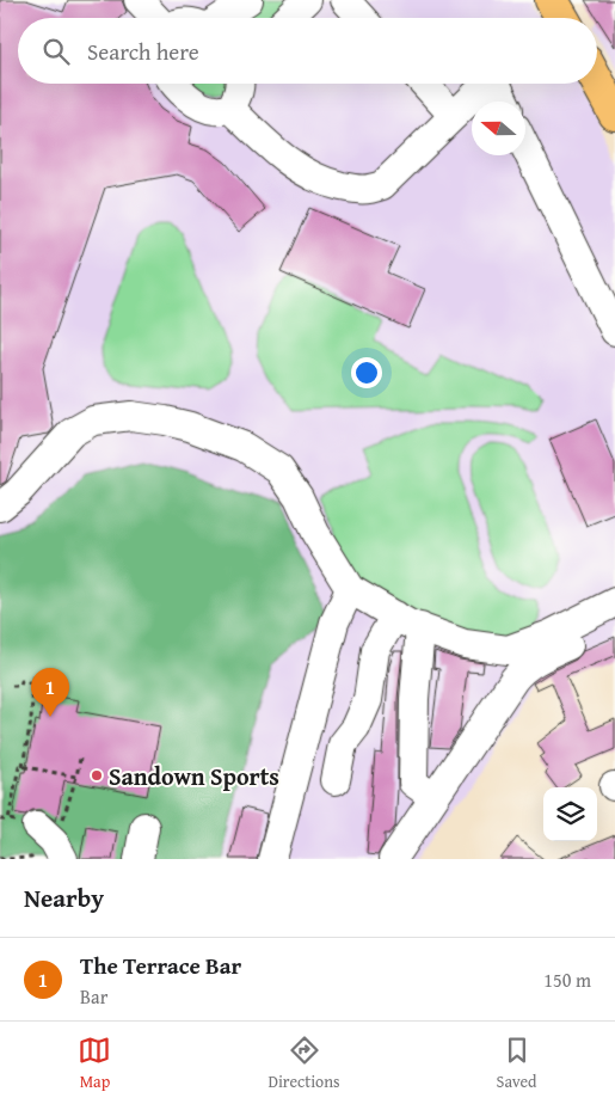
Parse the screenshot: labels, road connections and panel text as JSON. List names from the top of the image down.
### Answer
{
  "places": ["Sandown Sports"],
  "north": "left",
  "page": {
    "search": "Search here",
    "pins": "1",
    "heading": "Nearby",
    "list": [
      {
        "mark": "1",
        "name": "The Terrace Bar",
        "note": "Bar",
        "value": "150 m"
      }
    ],
    "nav": ["Map", "Directions", "Saved"]
  }
}
